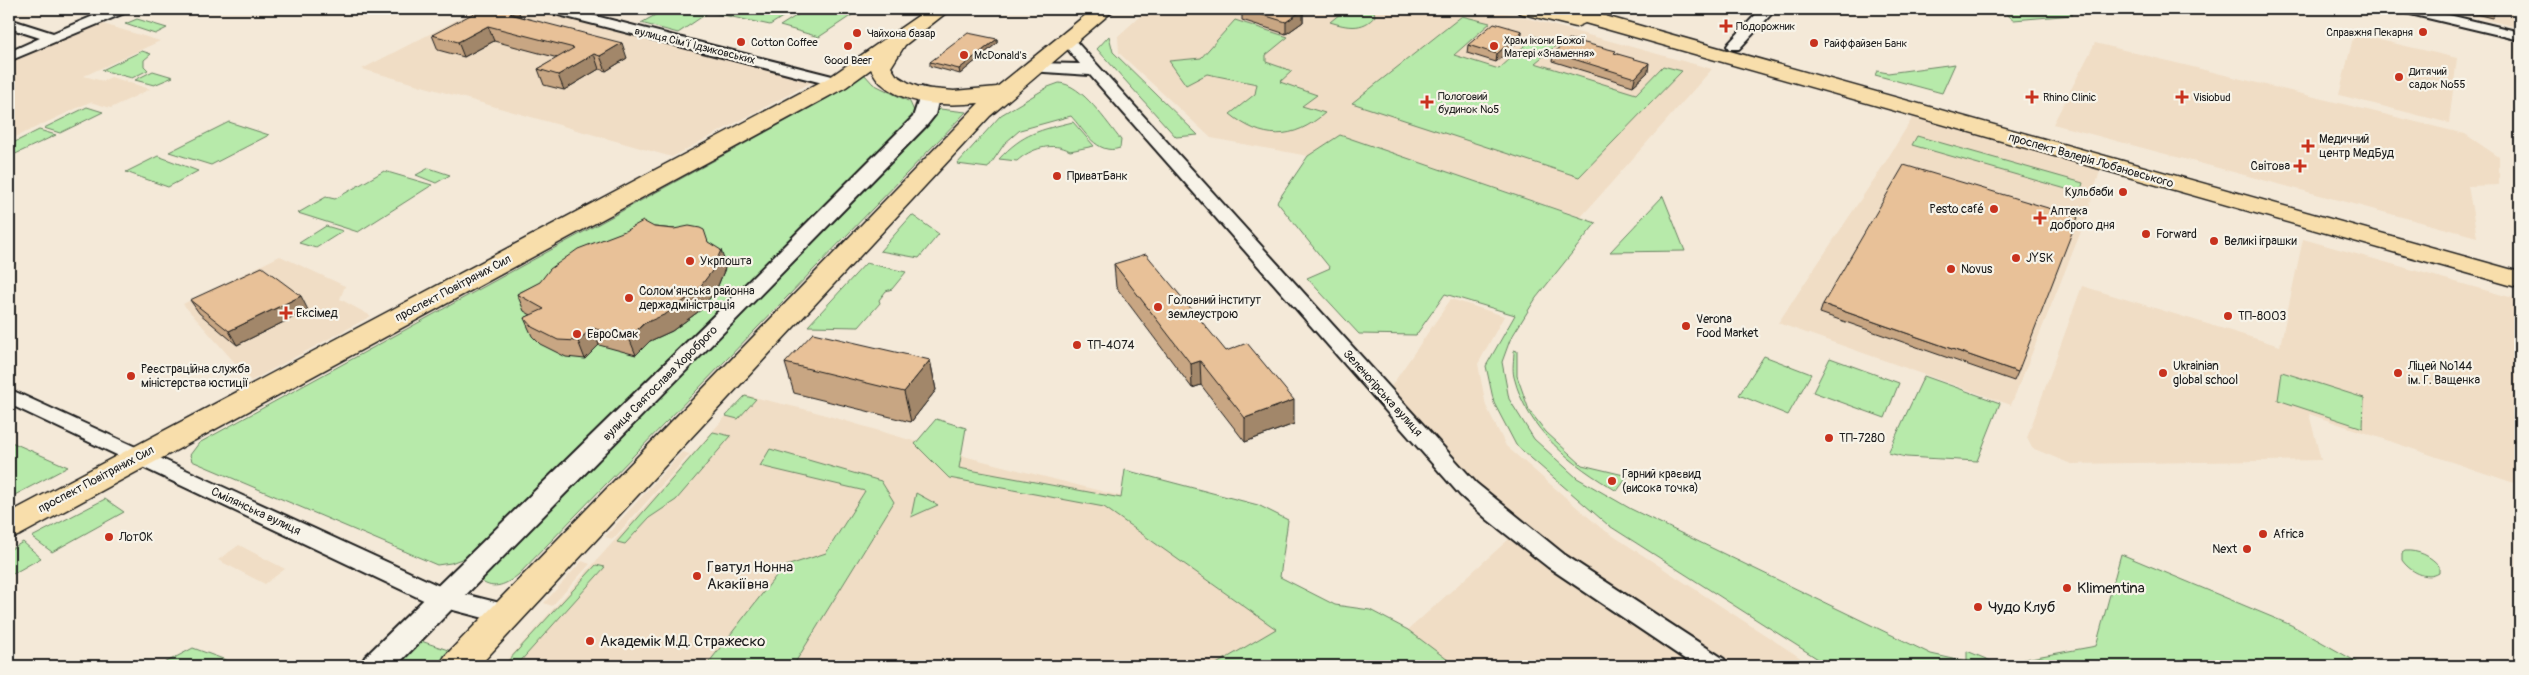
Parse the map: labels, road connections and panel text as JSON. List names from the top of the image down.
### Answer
{
  "streets": {
    "main road": ["проспект Валерія Лобановського", "проспект Повітряних Сил"],
    "street": [
      "вулиця Сімʼї Ідзиковських",
      "вулиця Святослава Хороброго",
      "Зеленогірська вулиця",
      "Смілянська вулиця"
    ]
  },
  "crossings": [
    ["вулиця Сімʼї Ідзиковських", "проспект Повітряних Сил"],
    ["проспект Повітряних Сил", "Смілянська вулиця"],
    ["вулиця Святослава Хороброго", "Смілянська вулиця"]
  ],
  "places": {
    "health": [
      "Подорожник",
      "Rhino Clinic",
      "Visiobud",
      "Пологовий будинок №5",
      "Медичний центр МедБуд",
      "Світова",
      "Аптека доброго дня",
      "Ексімед"
    ],
    "other": [
      "Справжня Пекарня",
      "Чайхона базар",
      "Cotton Coffee",
      "Райффайзен Банк",
      "Good Beer",
      "Храм ікони Божої Матері «Знамення»",
      "McDonald's",
      "Дитячий садок №55",
      "ПриватБанк",
      "Кульбаби",
      "Pesto café",
      "Forward",
      "Великі іграшки",
      "JYSK",
      "Укрпошта",
      "Novus",
      "Солом'янська районна держадміністрація",
      "Головний інститут землеустрою",
      "ТП-8003",
      "Verona Food Market",
      "ЕвроСмак",
      "ТП-4074",
      "Ukrainian global school",
      "Ліцей №144 ім. Г. Ващенка",
      "Реєстраційна служба міністерства юстиції",
      "ТП-7280",
      "Гарний краєвид (висока точка)",
      "Africa",
      "ЛотОК",
      "Next",
      "Гватул Нонна Акакіївна",
      "Klimentina",
      "Чудо Клуб",
      "Академік М.Д. Стражеско"
    ]
  }
}
